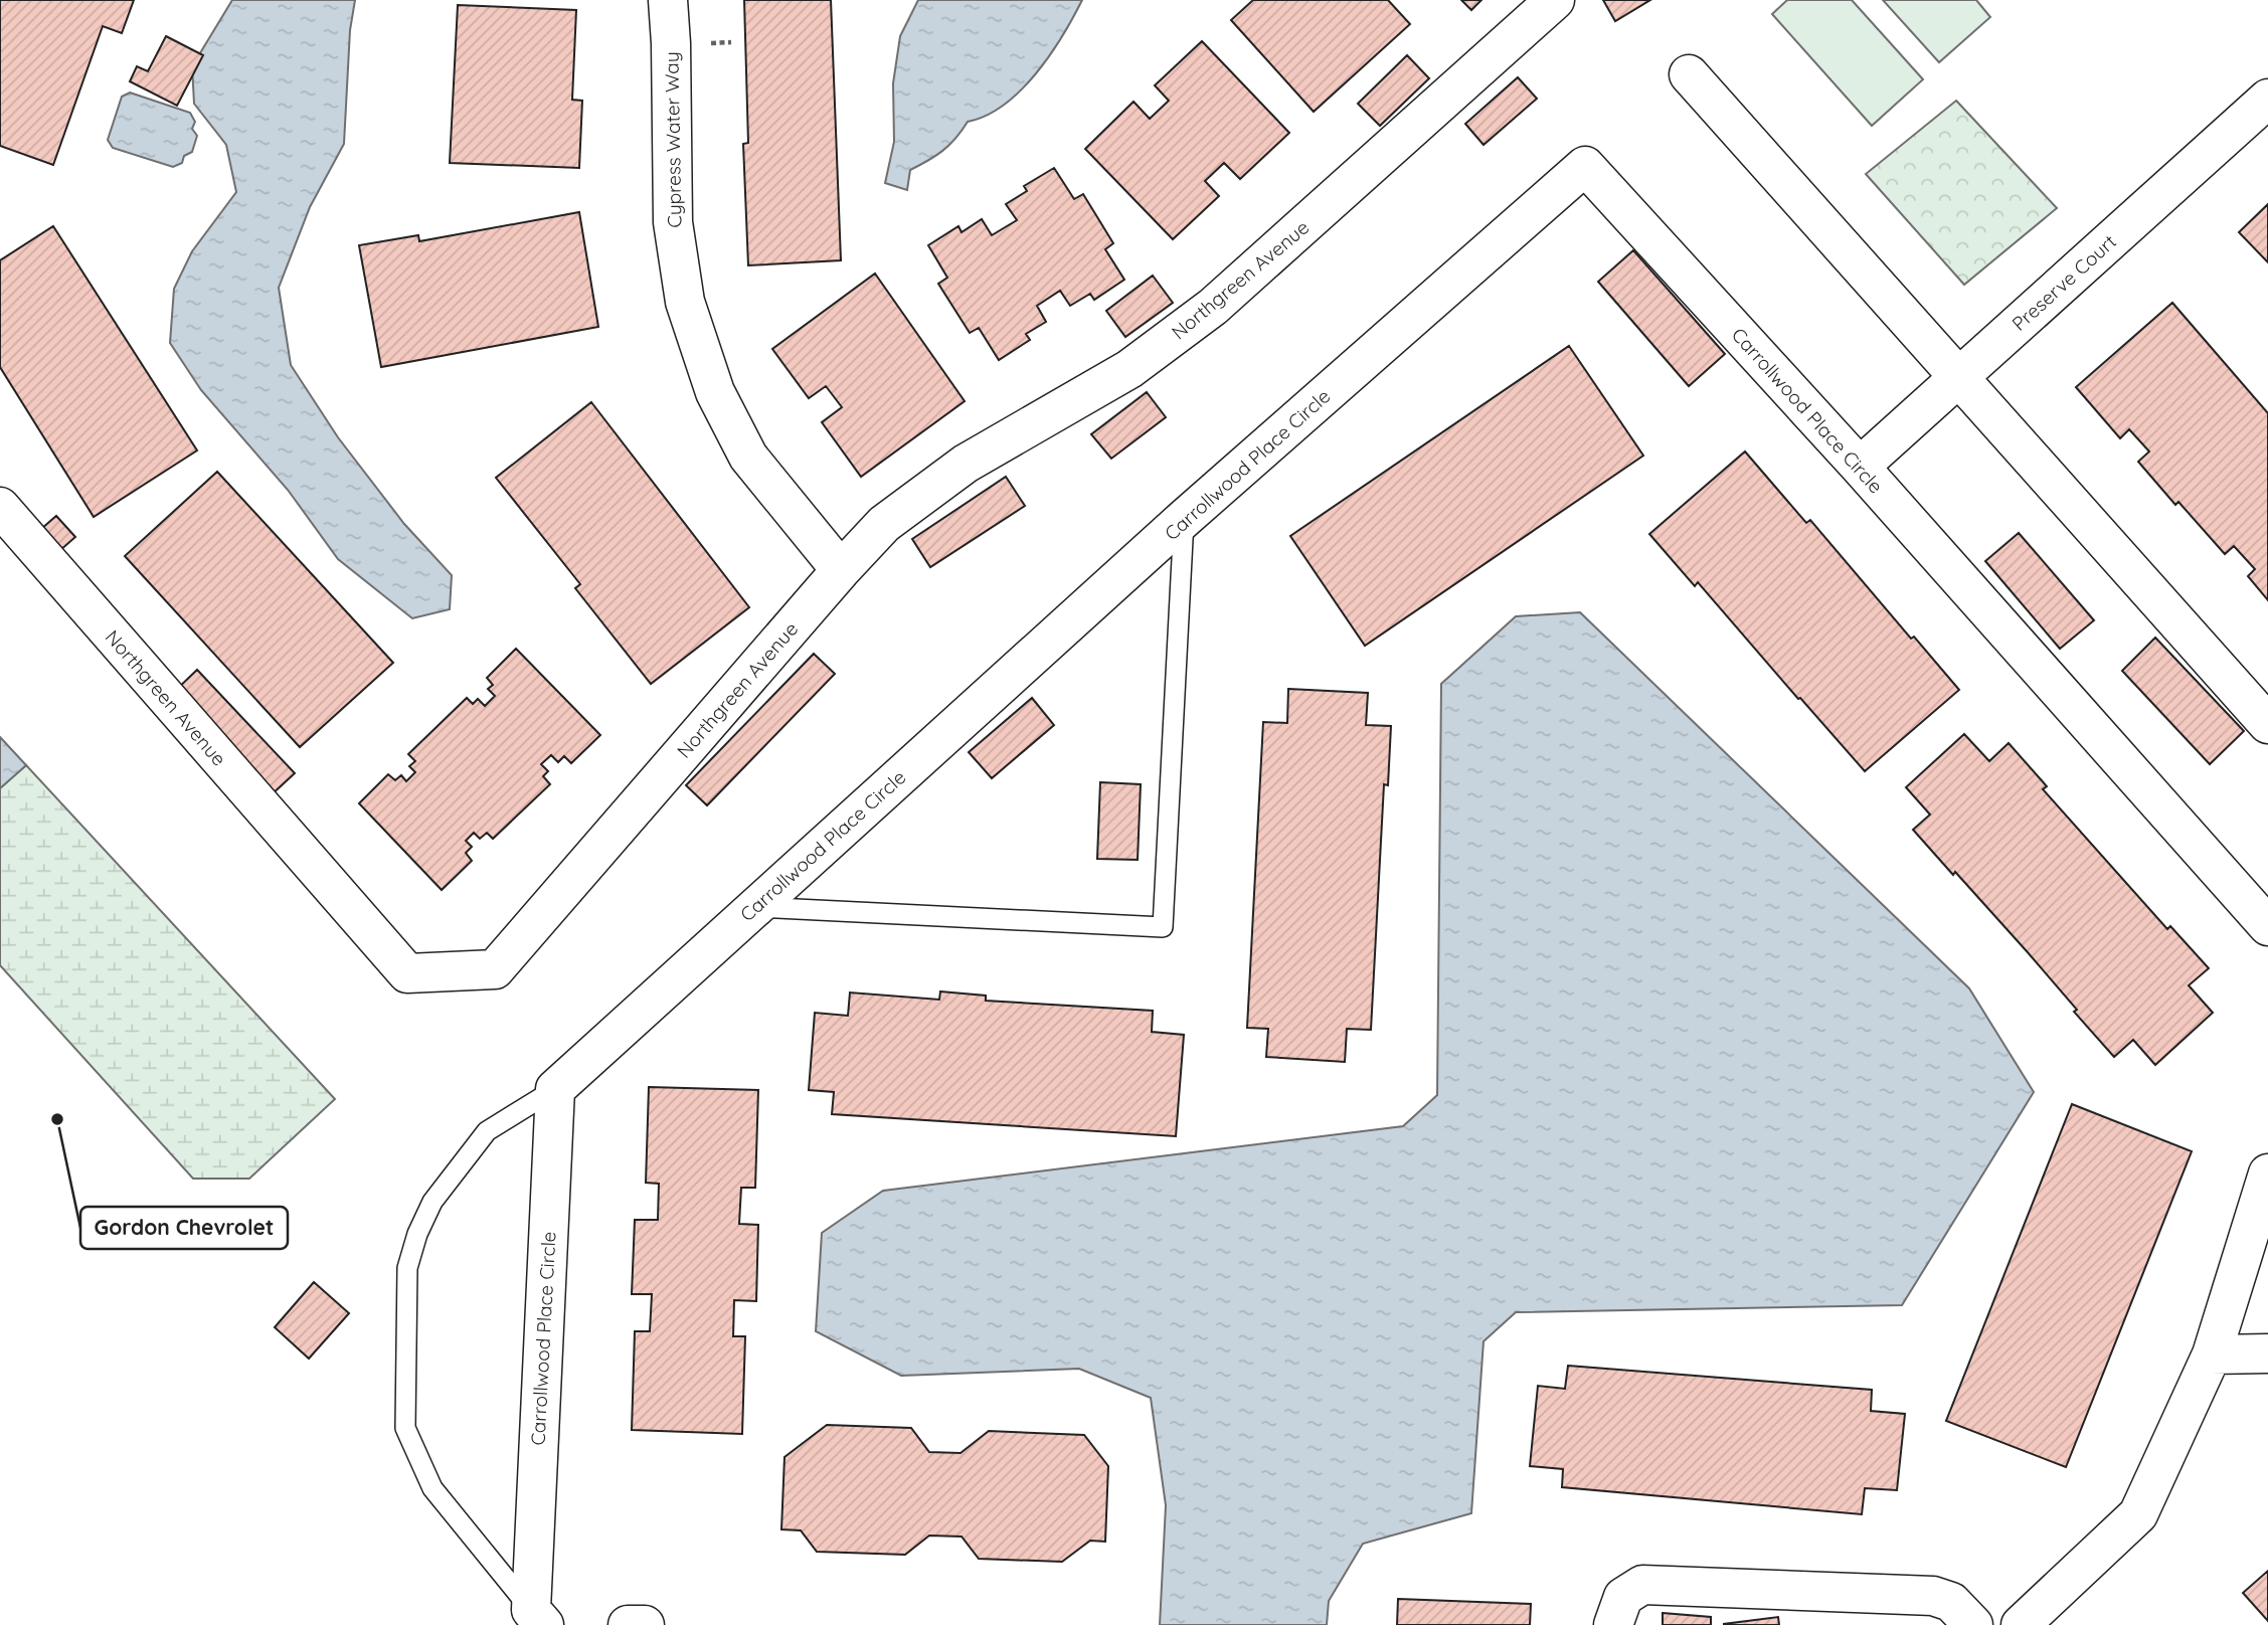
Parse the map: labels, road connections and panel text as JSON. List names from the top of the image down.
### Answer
{
  "streets": {
    "street": [
      "Cypress Water Way",
      "Northgreen Avenue",
      "Preserve Court",
      "Carrollwood Place Circle"
    ]
  },
  "crossings": [
    ["Cypress Water Way", "Northgreen Avenue"],
    ["Preserve Court", "Carrollwood Place Circle"]
  ],
  "places": ["Gordon Chevrolet"]
}
